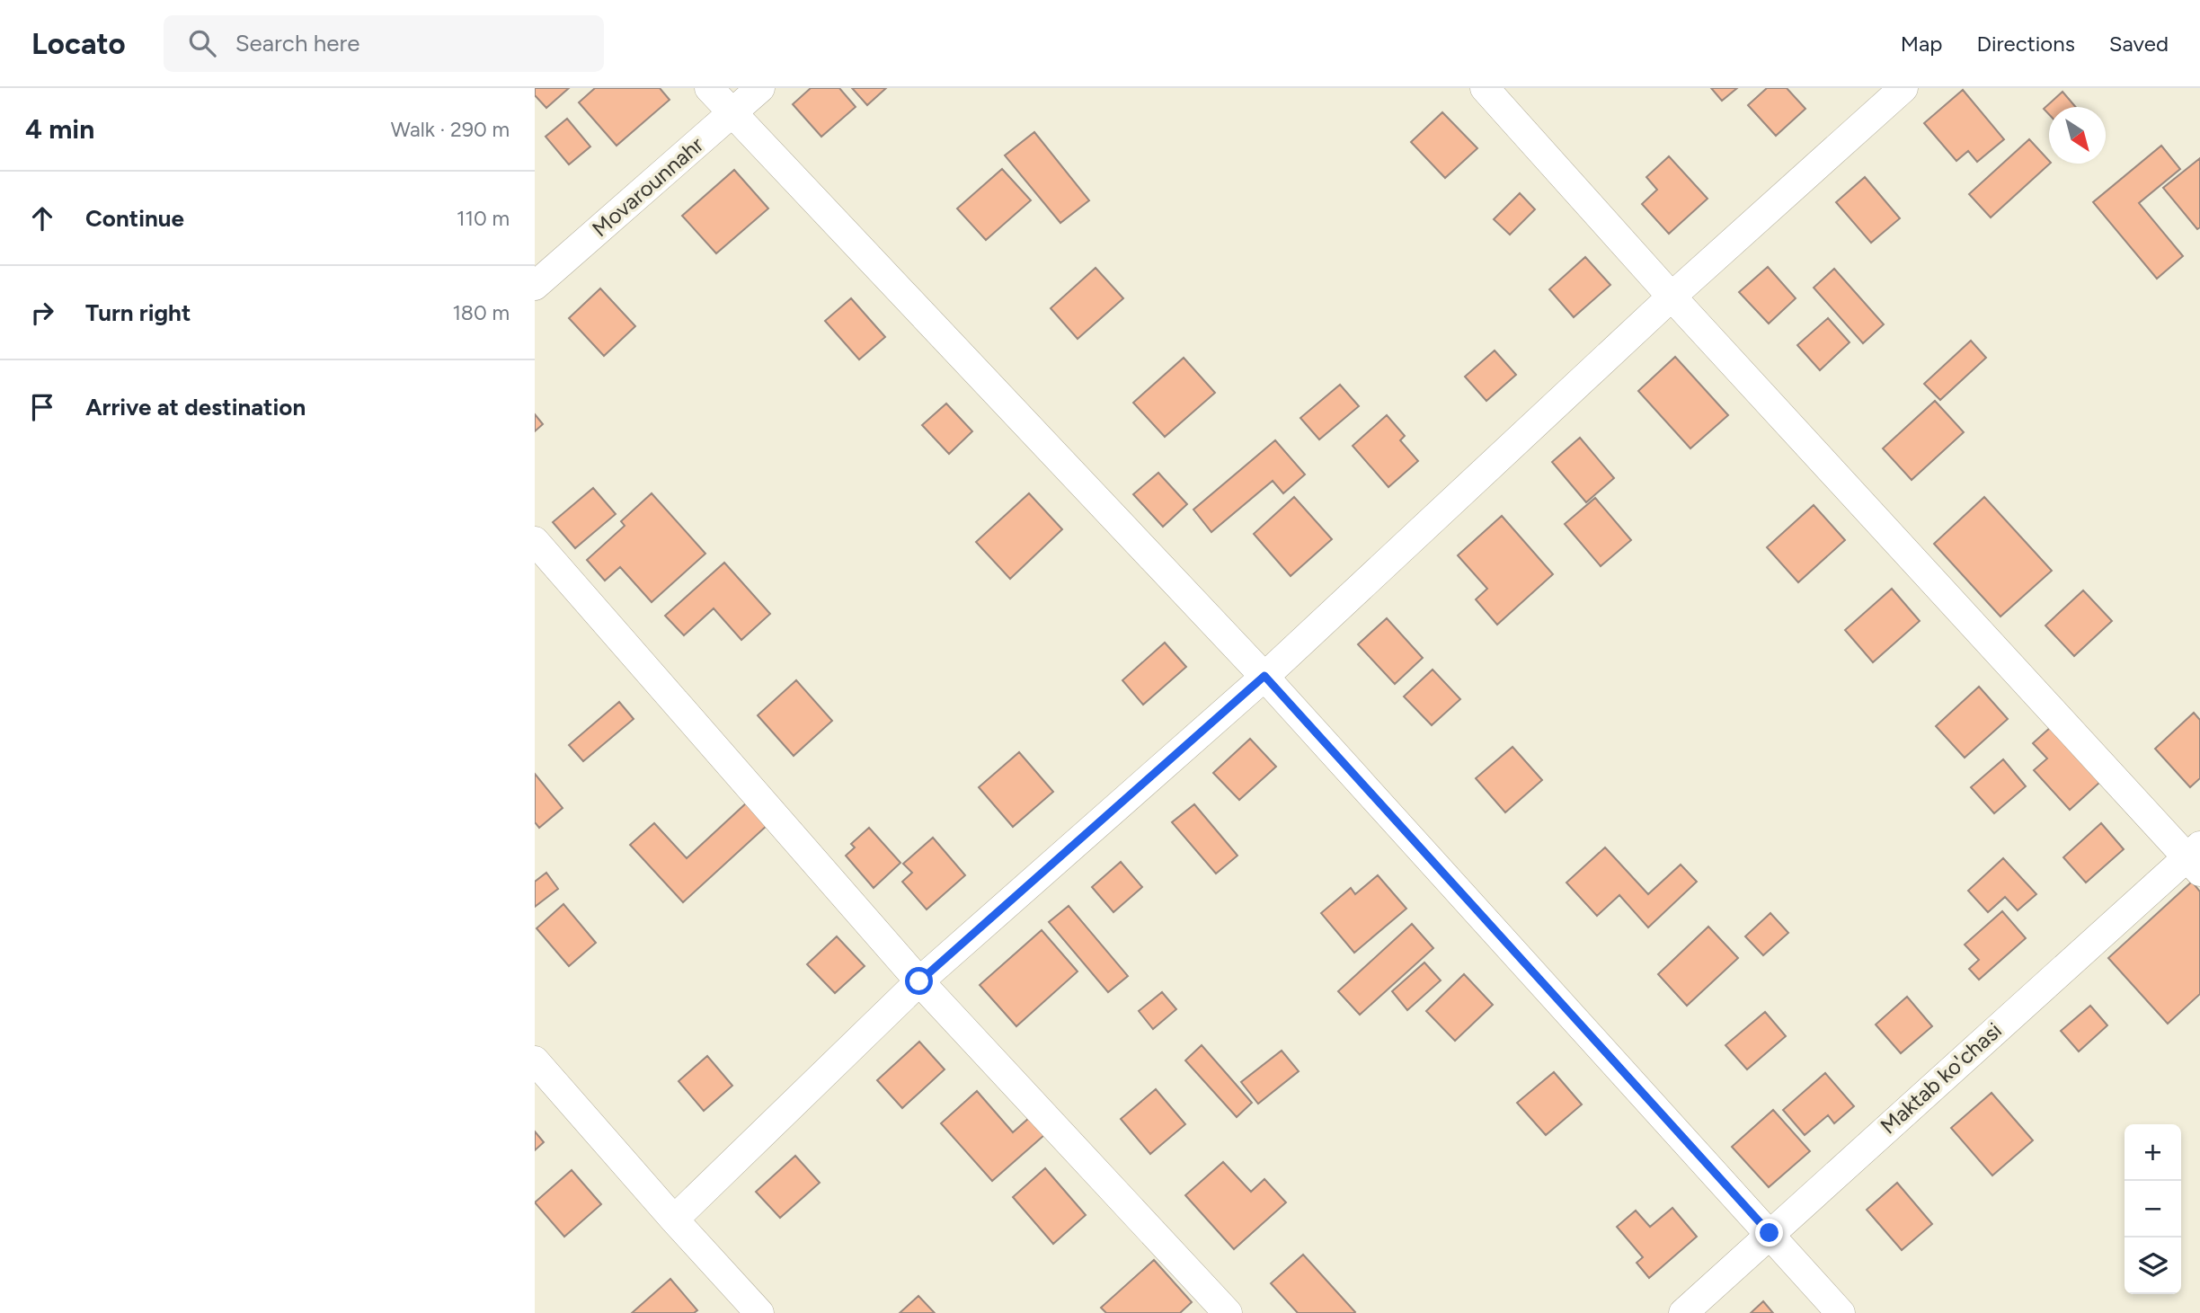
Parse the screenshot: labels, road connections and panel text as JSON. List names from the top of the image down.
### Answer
{
  "streets": {
    "street": ["Movarounnahr", "Maktab ko'chasi"]
  },
  "north": "bottom right",
  "page": {
    "header": "Locato",
    "search": "Search here",
    "nav": ["Map", "Directions", "Saved"],
    "heading": ["4 min", "Walk · 290 m"],
    "list": [
      ["Continue", "110 m"],
      ["Turn right", "180 m"],
      "Arrive at destination"
    ],
    "map_buttons": ["+", "−"]
  }
}
